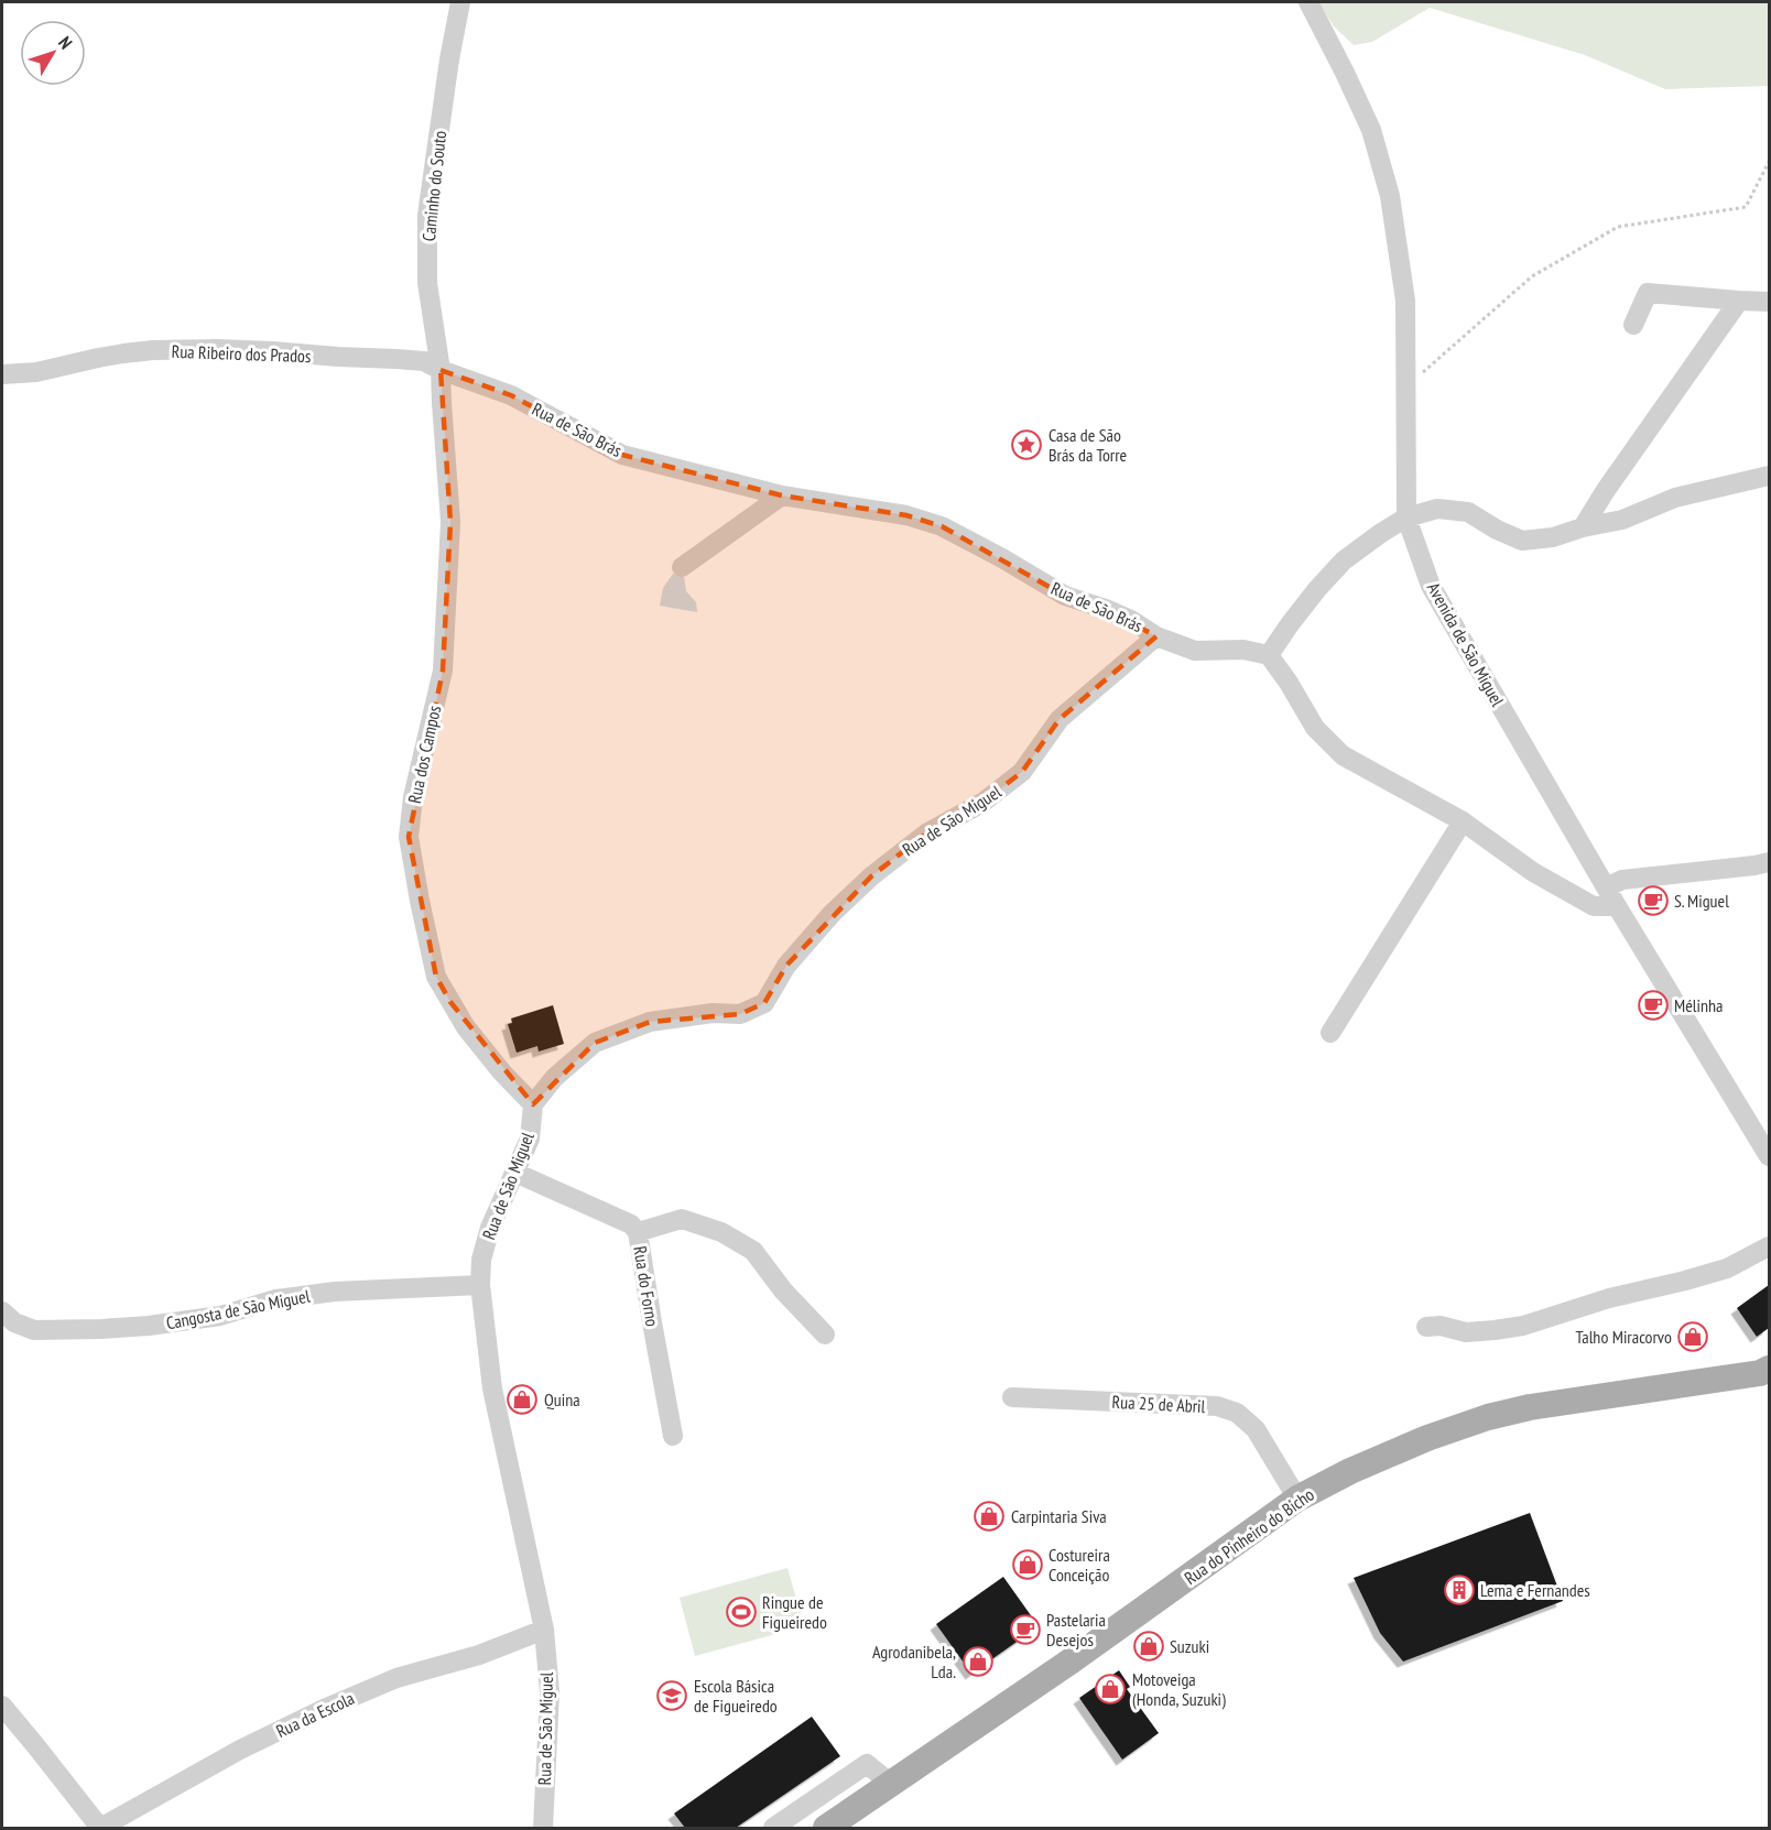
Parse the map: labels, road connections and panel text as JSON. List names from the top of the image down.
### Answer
{
  "streets": {
    "main road": ["Rua do Pinheiro do Bicho"],
    "street": [
      "Caminho do Souto",
      "Rua Ribeiro dos Prados",
      "Rua de São Brás",
      "Avenida de São Miguel",
      "Rua dos Campos",
      "Rua de São Miguel",
      "Rua do Forno",
      "Cangosta de São Miguel",
      "Rua 25 de Abril",
      "Rua da Escola"
    ]
  },
  "crossings": [
    ["Caminho do Souto", "Rua Ribeiro dos Prados"],
    ["Caminho do Souto", "Rua de São Brás"],
    ["Caminho do Souto", "Rua dos Campos"],
    ["Rua Ribeiro dos Prados", "Rua de São Brás"],
    ["Rua Ribeiro dos Prados", "Rua dos Campos"],
    ["Rua de São Brás", "Rua dos Campos"],
    ["Rua de São Brás", "Rua de São Miguel"],
    ["Rua dos Campos", "Rua de São Miguel"],
    ["Rua de São Miguel", "Rua do Forno"],
    ["Rua de São Miguel", "Cangosta de São Miguel"],
    ["Rua de São Miguel", "Rua da Escola"],
    ["Rua 25 de Abril", "Rua do Pinheiro do Bicho"]
  ],
  "places": {
    "place": ["Casa de São Brás da Torre"],
    "cafe": ["S. Miguel", "Mélinha", "Pastelaria Desejos"],
    "shop": [
      "Talho Miracorvo",
      "Quina",
      "Carpintaria Siva",
      "Costureira Conceição",
      "Suzuki",
      "Agrodanibela, Lda.",
      "Motoveiga (Honda, Suzuki)"
    ],
    "building": ["Lema e Fernandes"],
    "sports": ["Ringue de Figueiredo"],
    "school or university": ["Escola Básica de Figueiredo"]
  },
  "north": "top right"
}
